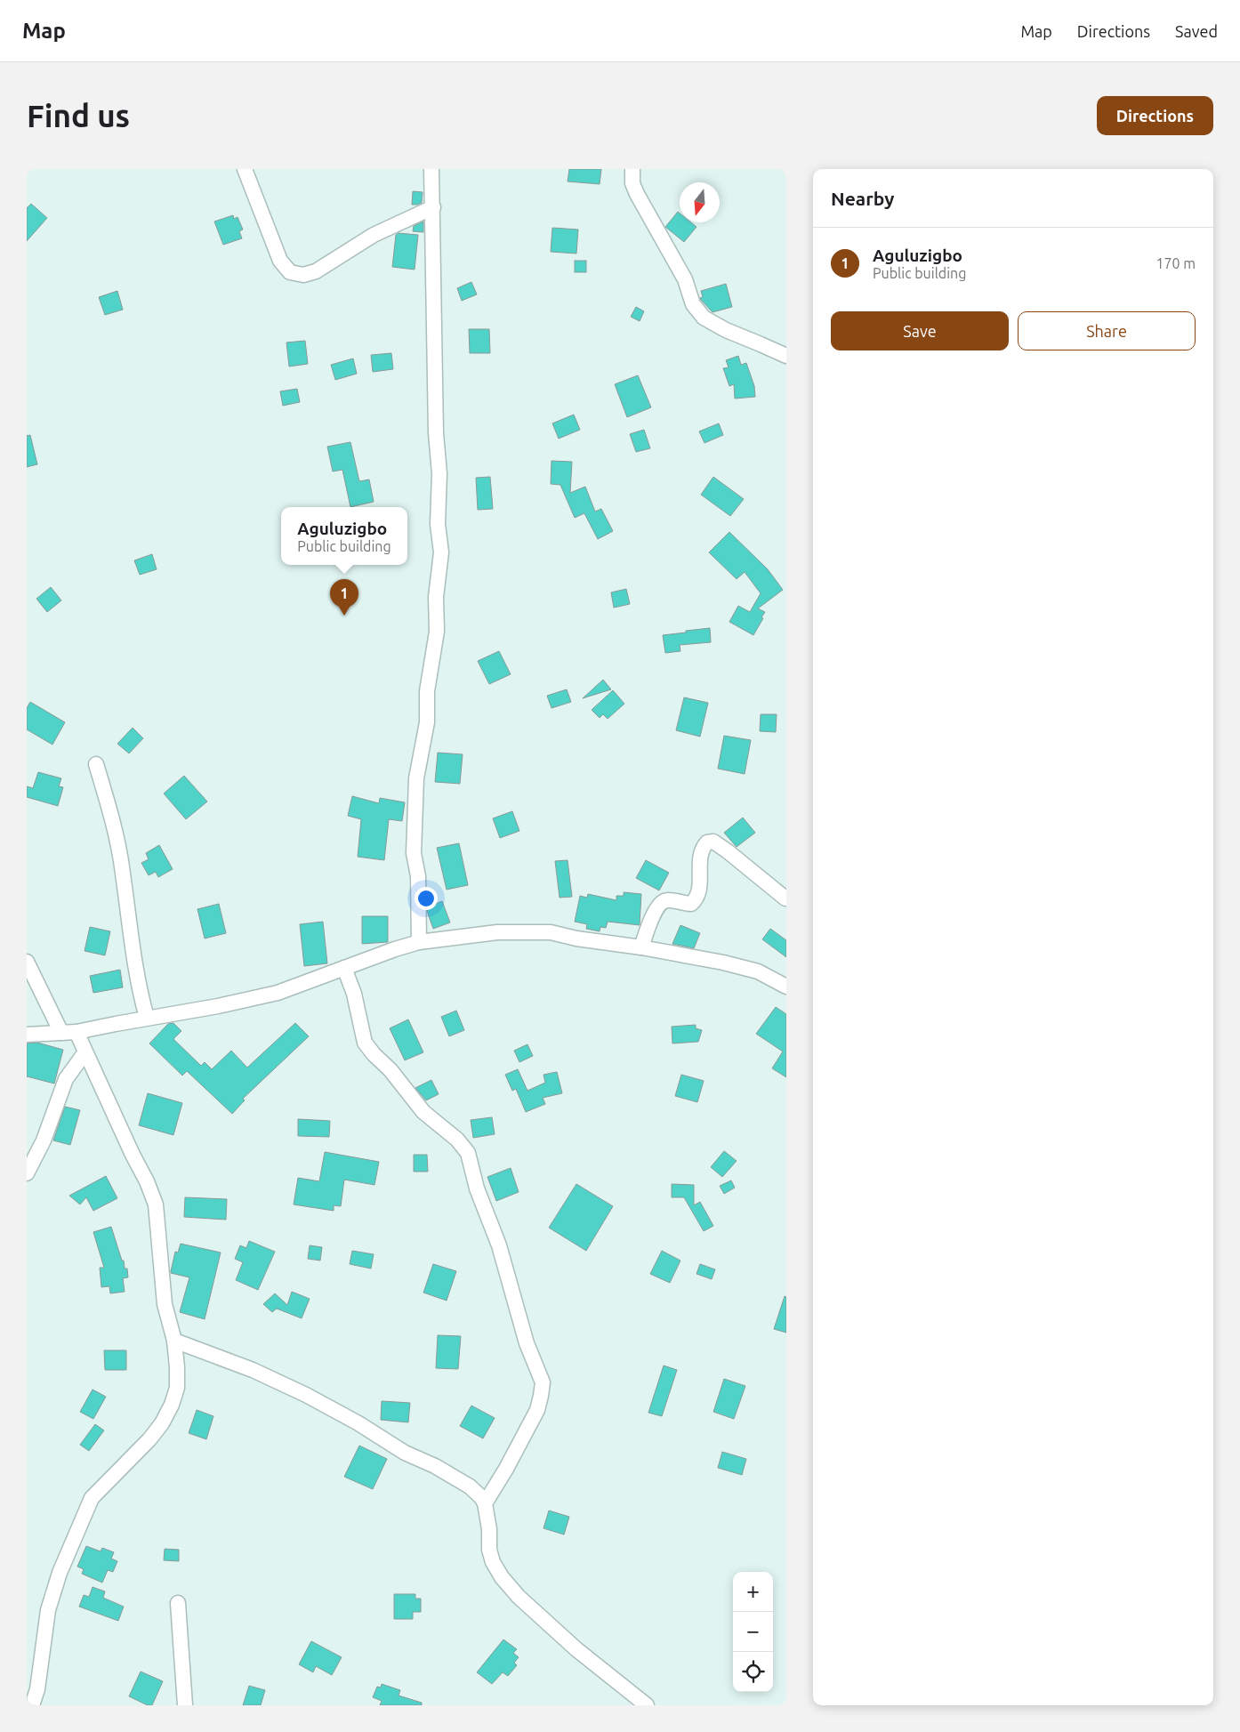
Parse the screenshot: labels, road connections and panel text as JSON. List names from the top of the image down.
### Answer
{
  "north": "bottom",
  "page": {
    "header": "Map",
    "nav": ["Map", "Directions", "Saved"],
    "buttons": [
      "Directions",
      ["Save", "Share"]
    ],
    "title": "Find us",
    "heading": "Nearby",
    "list": [
      {
        "mark": "1",
        "name": "Aguluzigbo",
        "note": "Public building",
        "value": "170 m"
      }
    ],
    "popup": ["Aguluzigbo", "Public building"],
    "pins": "1",
    "map_buttons": ["+", "−"]
  }
}
